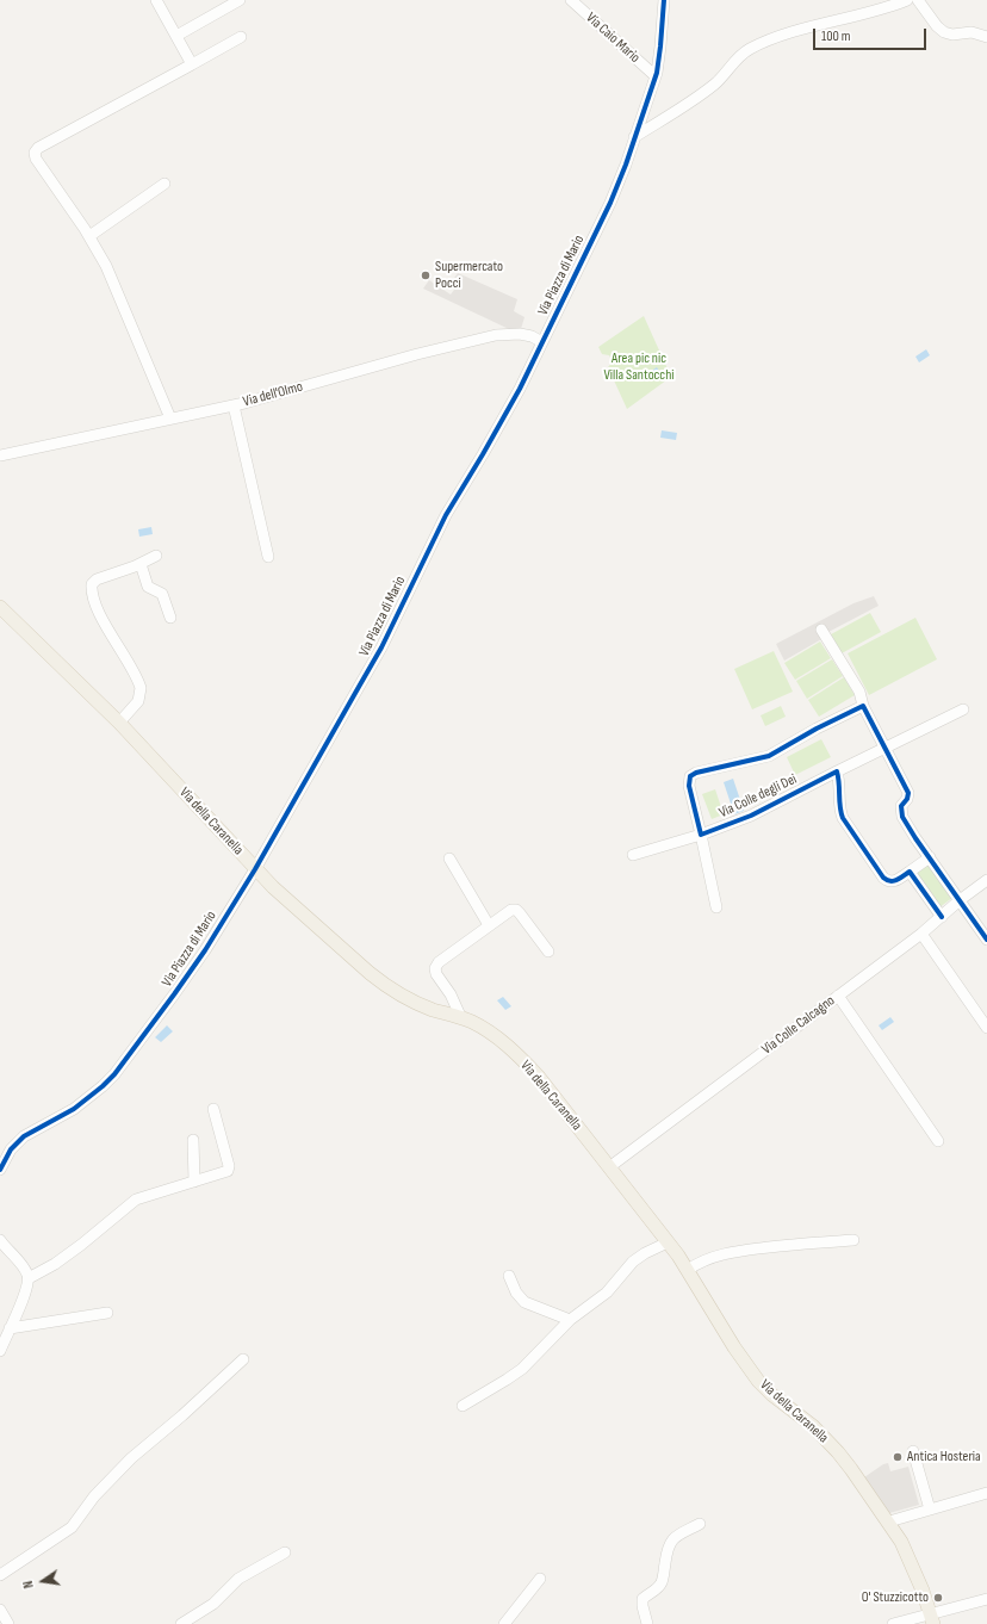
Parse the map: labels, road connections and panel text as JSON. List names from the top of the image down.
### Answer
{
  "streets": {
    "main road": ["Via della Caranella"],
    "street": [
      "Via Caio Mario",
      "Via Piazza di Mario",
      "Via dell'Olmo",
      "Via Colle degli Dei",
      "Via Colle Calcagno"
    ]
  },
  "crossings": [
    ["Via Caio Mario", "Via Piazza di Mario"],
    ["Via Piazza di Mario", "Via dell'Olmo"],
    ["Via Piazza di Mario", "Via della Caranella"],
    ["Via della Caranella", "Via Colle Calcagno"]
  ],
  "parks": ["Area pic nic Villa Santocchi"],
  "places": ["Supermercato Pocci", "Antica Hosteria", "O' Stuzzicotto"],
  "scale_bar": "100 m",
  "north": "left"
}
